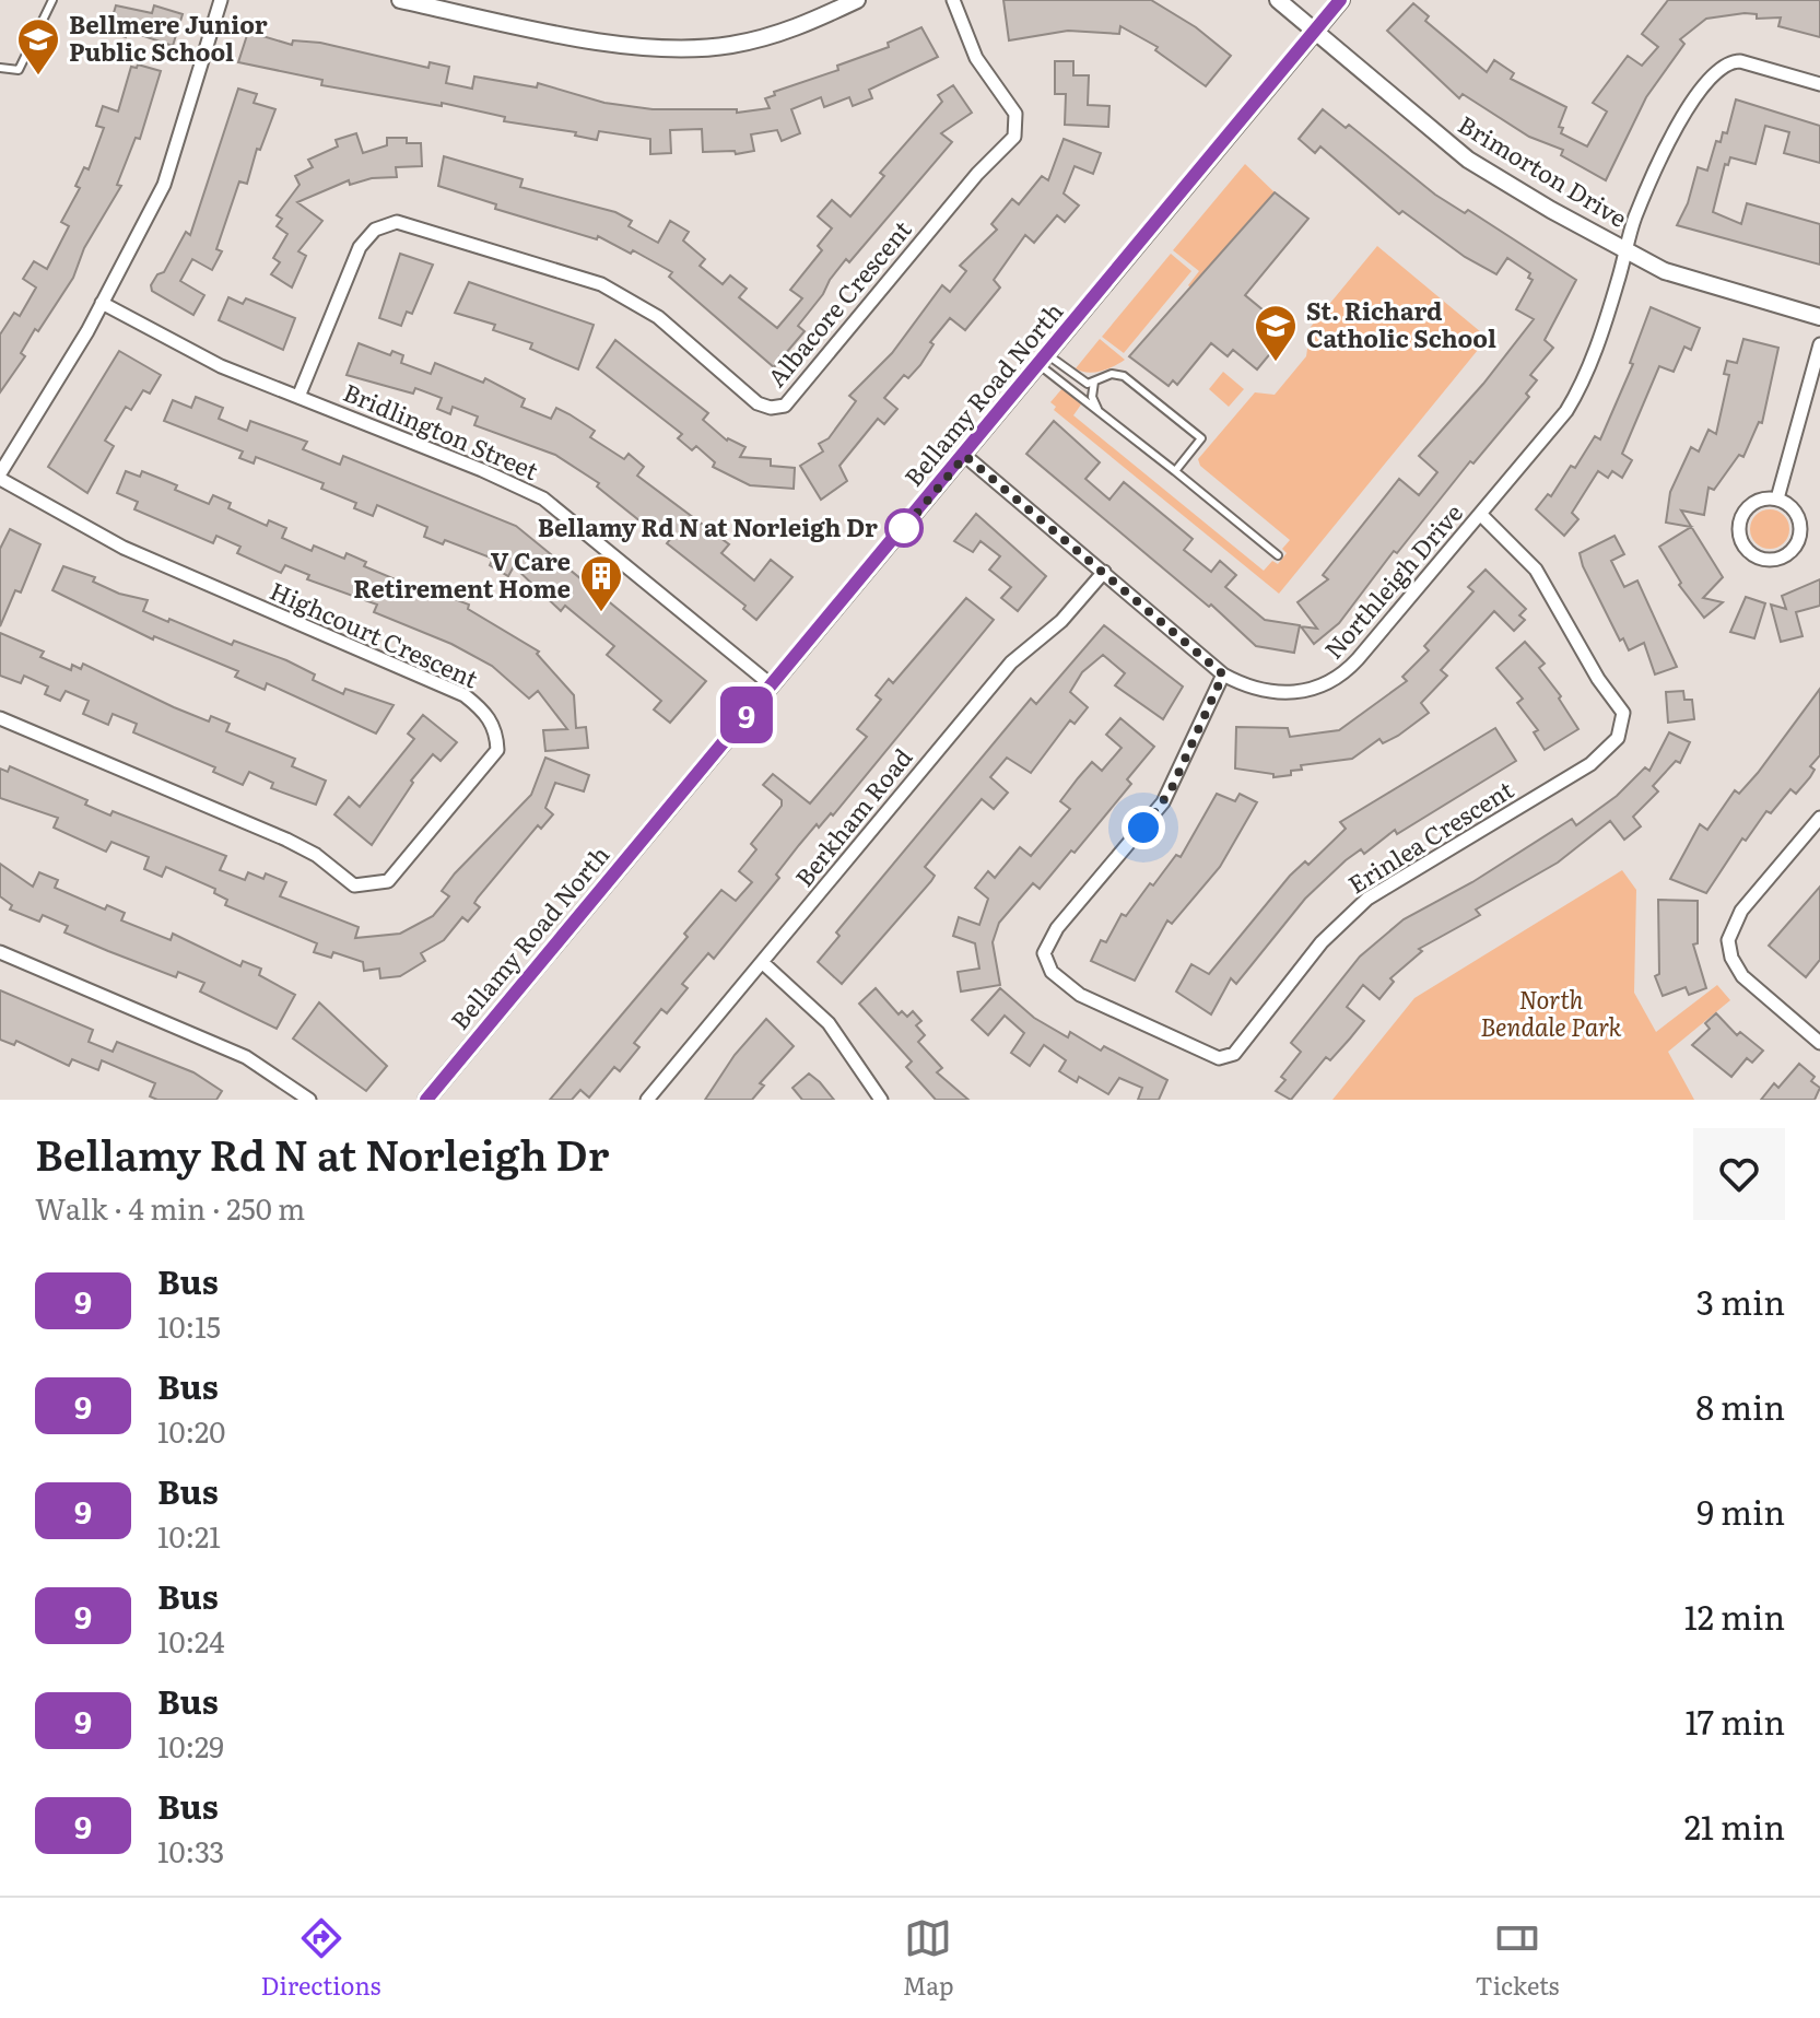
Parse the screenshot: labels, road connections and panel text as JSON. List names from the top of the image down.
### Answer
{
  "streets": {
    "street": [
      "Brimorton Drive",
      "Albacore Crescent",
      "Bellamy Road North",
      "Bridlington Street",
      "Northleigh Drive",
      "Highcourt Crescent",
      "Berkham Road",
      "Erinlea Crescent"
    ]
  },
  "crossings": [
    ["Brimorton Drive", "Bellamy Road North"],
    ["Brimorton Drive", "Northleigh Drive"],
    ["Albacore Crescent", "Bridlington Street"],
    ["Bellamy Road North", "Bridlington Street"],
    ["Bellamy Road North", "Northleigh Drive"],
    ["Northleigh Drive", "Berkham Road"],
    ["Northleigh Drive", "Erinlea Crescent"]
  ],
  "parks": ["North Bendale Park"],
  "places": {
    "school or university": ["Bellmere Junior Public School", "St. Richard Catholic School"],
    "other": ["Bellamy Rd N at Norleigh Dr"],
    "building": ["V Care Retirement Home"]
  },
  "lines": ["bus line 9"],
  "page": {
    "on_map": "9",
    "heading": ["Bellamy Rd N at Norleigh Dr", "Walk · 4 min · 250 m"],
    "list": [
      {
        "mark": "9",
        "name": "Bus",
        "note": "10:15",
        "value": "3 min"
      },
      {
        "mark": "9",
        "name": "Bus",
        "note": "10:20",
        "value": "8 min"
      },
      {
        "mark": "9",
        "name": "Bus",
        "note": "10:21",
        "value": "9 min"
      },
      {
        "mark": "9",
        "name": "Bus",
        "note": "10:24",
        "value": "12 min"
      },
      {
        "mark": "9",
        "name": "Bus",
        "note": "10:29",
        "value": "17 min"
      },
      {
        "mark": "9",
        "name": "Bus",
        "note": "10:33",
        "value": "21 min"
      }
    ],
    "tabs": ["Directions", "Map", "Tickets"]
  }
}
